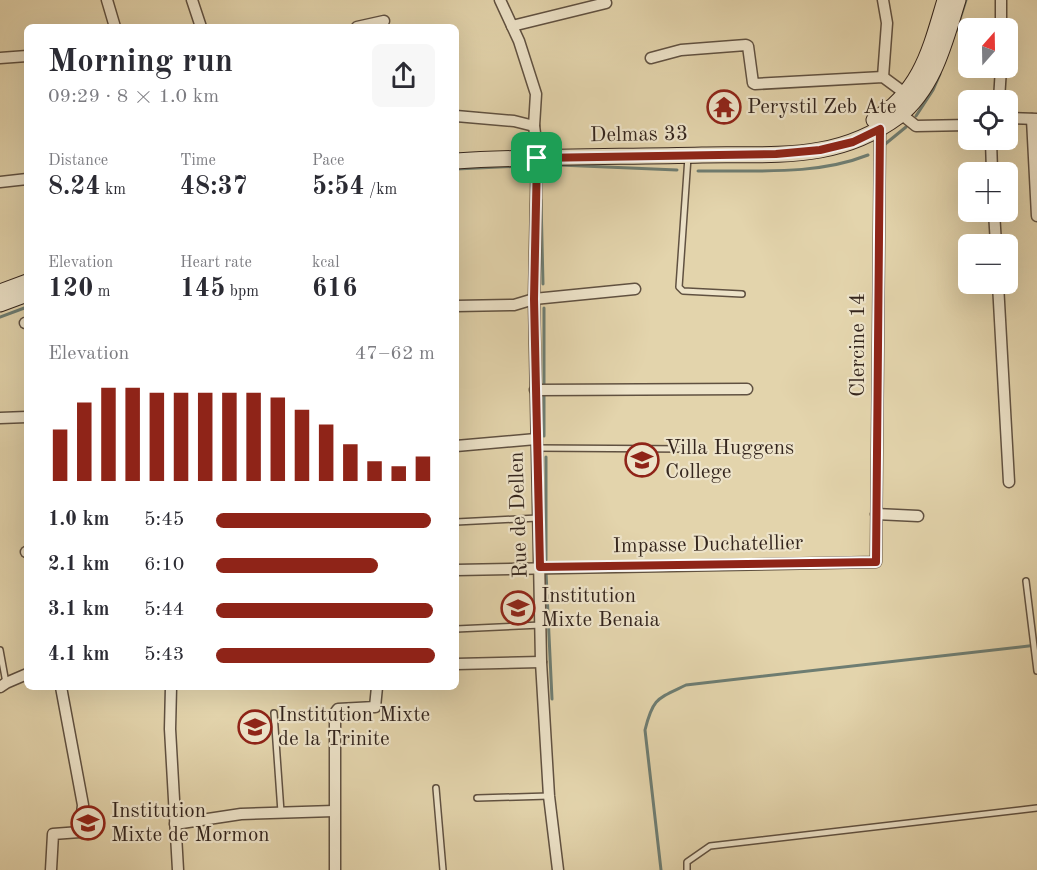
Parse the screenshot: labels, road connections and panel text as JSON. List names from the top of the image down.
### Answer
{
  "streets": {
    "main road": ["Delmas 33"],
    "street": ["Clercine 14", "Rue de Dellen", "Impasse Duchatellier"]
  },
  "crossings": [
    ["Delmas 33", "Clercine 14"],
    ["Delmas 33", "Rue de Dellen"],
    ["Clercine 14", "Impasse Duchatellier"],
    ["Rue de Dellen", "Impasse Duchatellier"]
  ],
  "places": {
    "temple": ["Perystil Zeb Ate"],
    "school or university": [
      "Villa Huggens College",
      "Institution Mixte Benaia",
      "Institution Mixte de la Trinite",
      "Institution Mixte de Mormon"
    ]
  },
  "north": "top",
  "page": {
    "map_buttons": ["+", "−"],
    "heading": ["Morning run", "09:29 · 8 × 1.0 km"],
    "stats": [
      ["Distance", "8.24 km"],
      ["Time", "48:37"],
      ["Pace", "5:54 /km"],
      ["Elevation", "120 m"],
      ["Heart rate", "145 bpm"],
      ["kcal", "616"]
    ],
    "chart": ["Elevation", "47–62 m"],
    "list": [
      {
        "name": "1.0 km",
        "note": "5:45"
      },
      {
        "name": "2.1 km",
        "note": "6:10"
      },
      {
        "name": "3.1 km",
        "note": "5:44"
      },
      {
        "name": "4.1 km",
        "note": "5:43"
      }
    ]
  }
}
